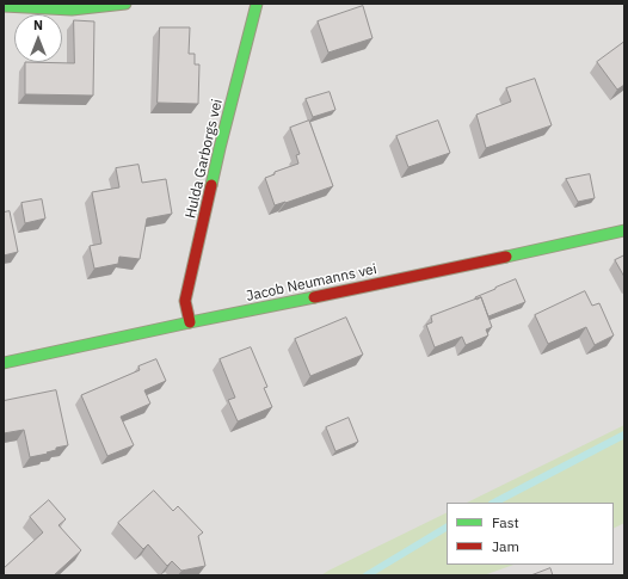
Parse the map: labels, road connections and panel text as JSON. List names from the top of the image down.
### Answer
{
  "streets": {
    "street": ["Hulda Garborgs vei", "Jacob Neumanns vei"]
  },
  "crossings": [
    ["Hulda Garborgs vei", "Jacob Neumanns vei"]
  ],
  "legend": ["Fast", "Jam"],
  "north": "top"
}
